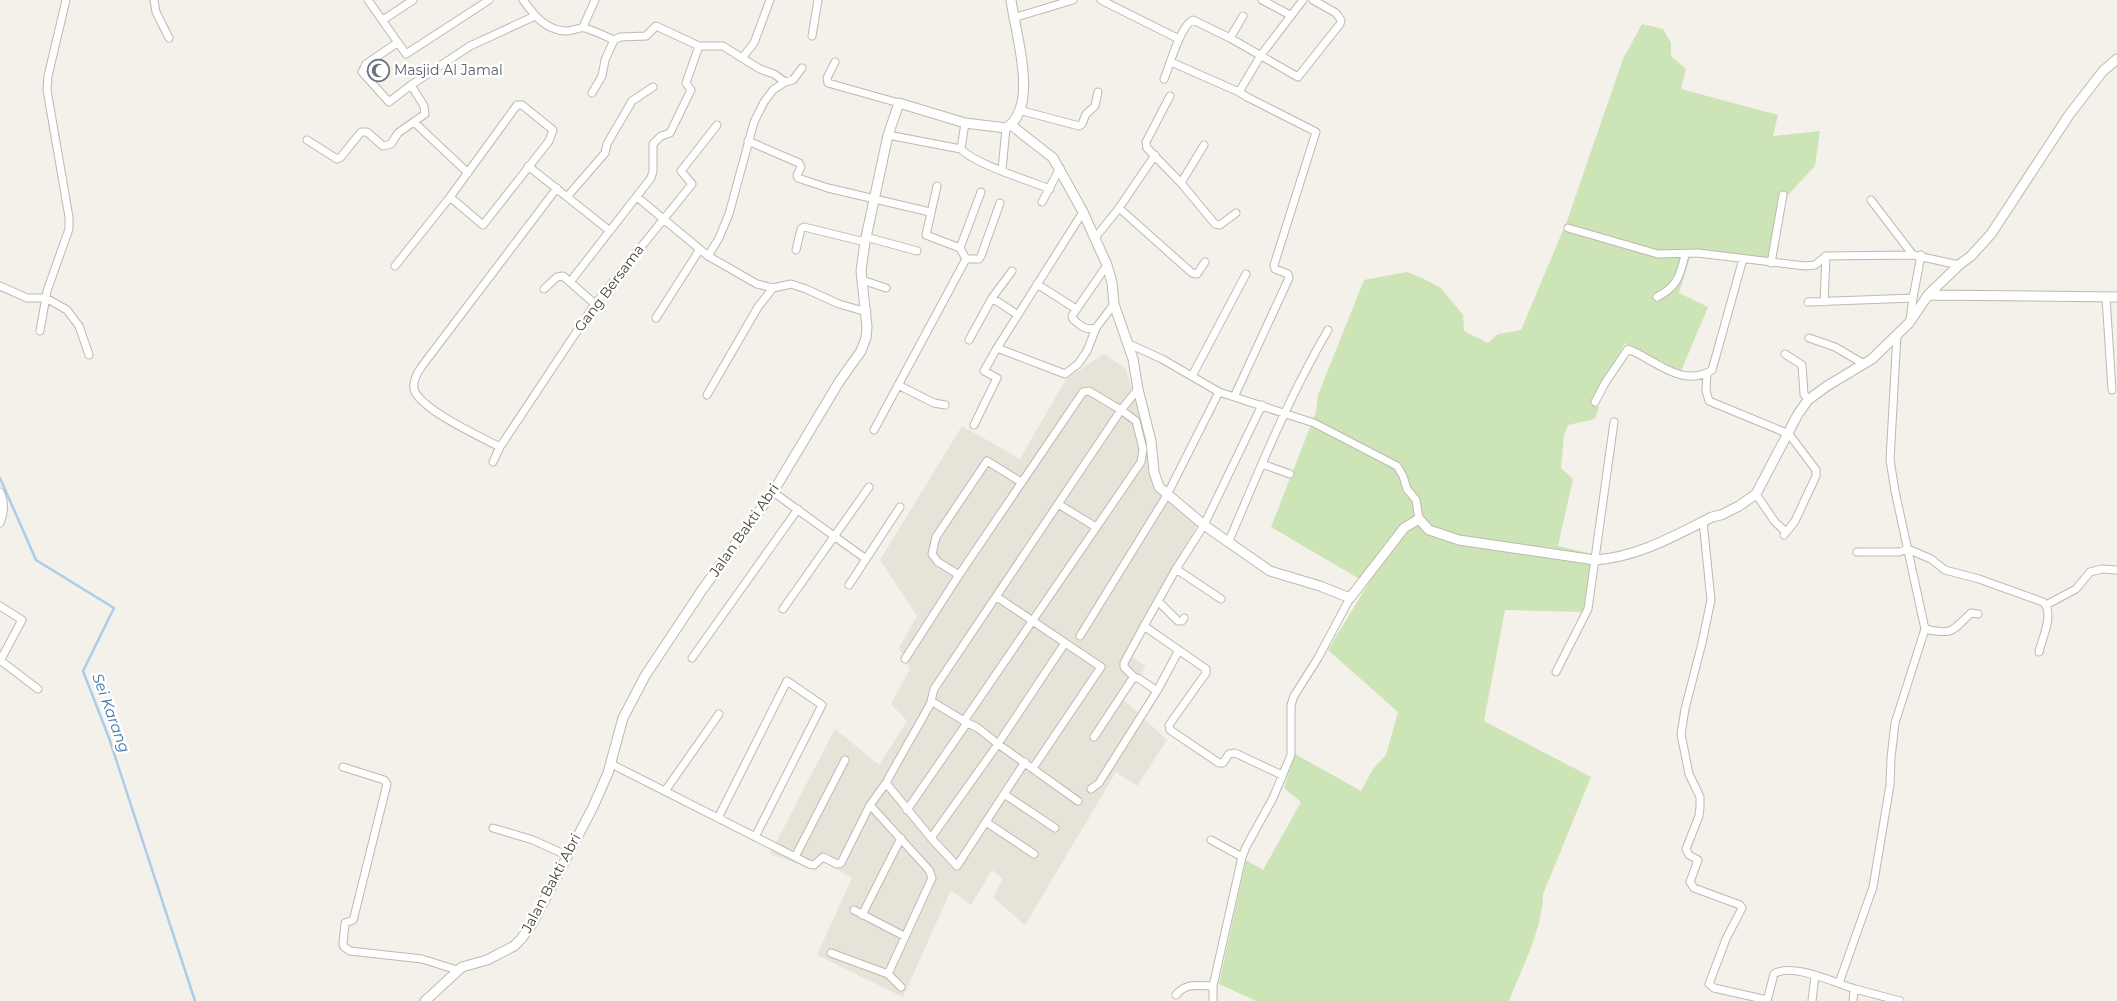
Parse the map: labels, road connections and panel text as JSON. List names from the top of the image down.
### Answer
{
  "streets": {
    "street": ["Gang Bersama", "Jalan Bakti Abri"]
  },
  "water": ["Sei Karang"],
  "places": {
    "mosque": ["Masjid Al Jamal"]
  }
}
